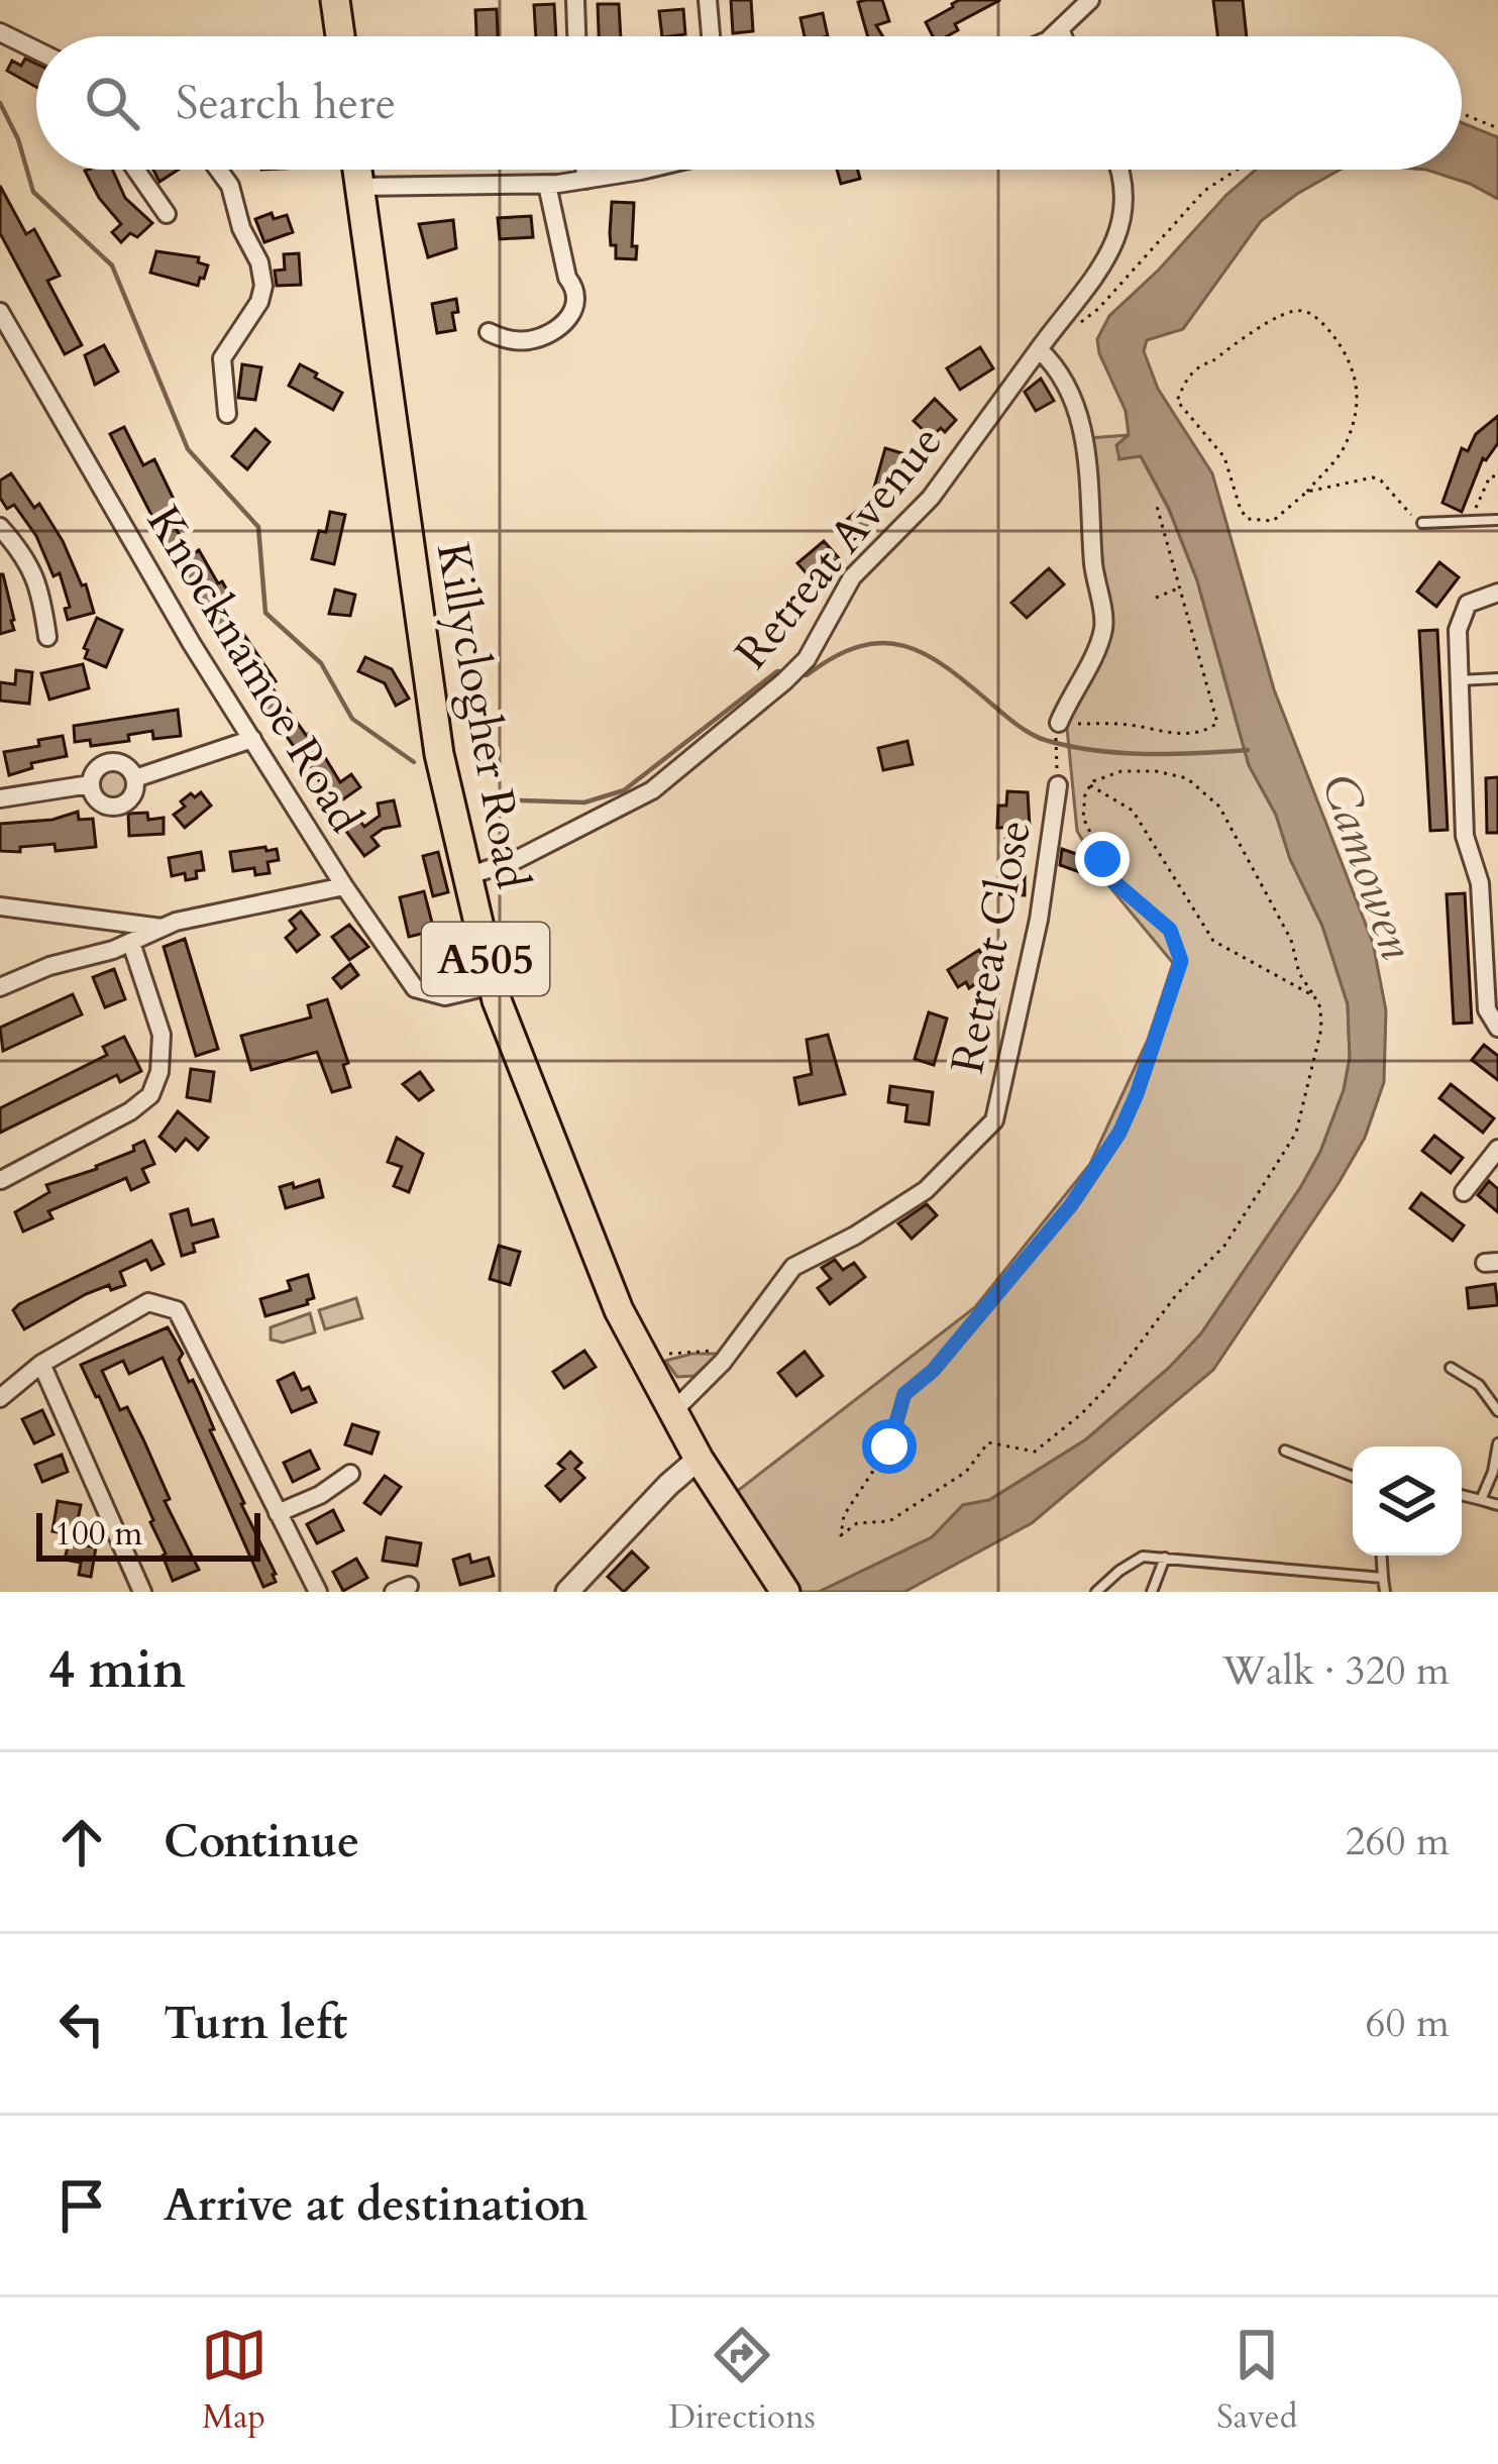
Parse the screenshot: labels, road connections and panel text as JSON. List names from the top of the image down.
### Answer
{
  "streets": {
    "highway": ["Killyclogher Road", "A505"],
    "street": ["Retreat Avenue", "Knocknamoe Road", "Retreat Close"]
  },
  "crossings": [
    ["Retreat Avenue", "Killyclogher Road"],
    ["Knocknamoe Road", "Killyclogher Road"],
    ["Killyclogher Road", "Retreat Close"]
  ],
  "water": ["Camowen"],
  "scale_bar": "100 m",
  "page": {
    "search": "Search here",
    "scale": "100 m",
    "heading": ["4 min", "Walk · 320 m"],
    "list": [
      ["Continue", "260 m"],
      ["Turn left", "60 m"],
      "Arrive at destination"
    ],
    "nav": ["Map", "Directions", "Saved"]
  }
}
